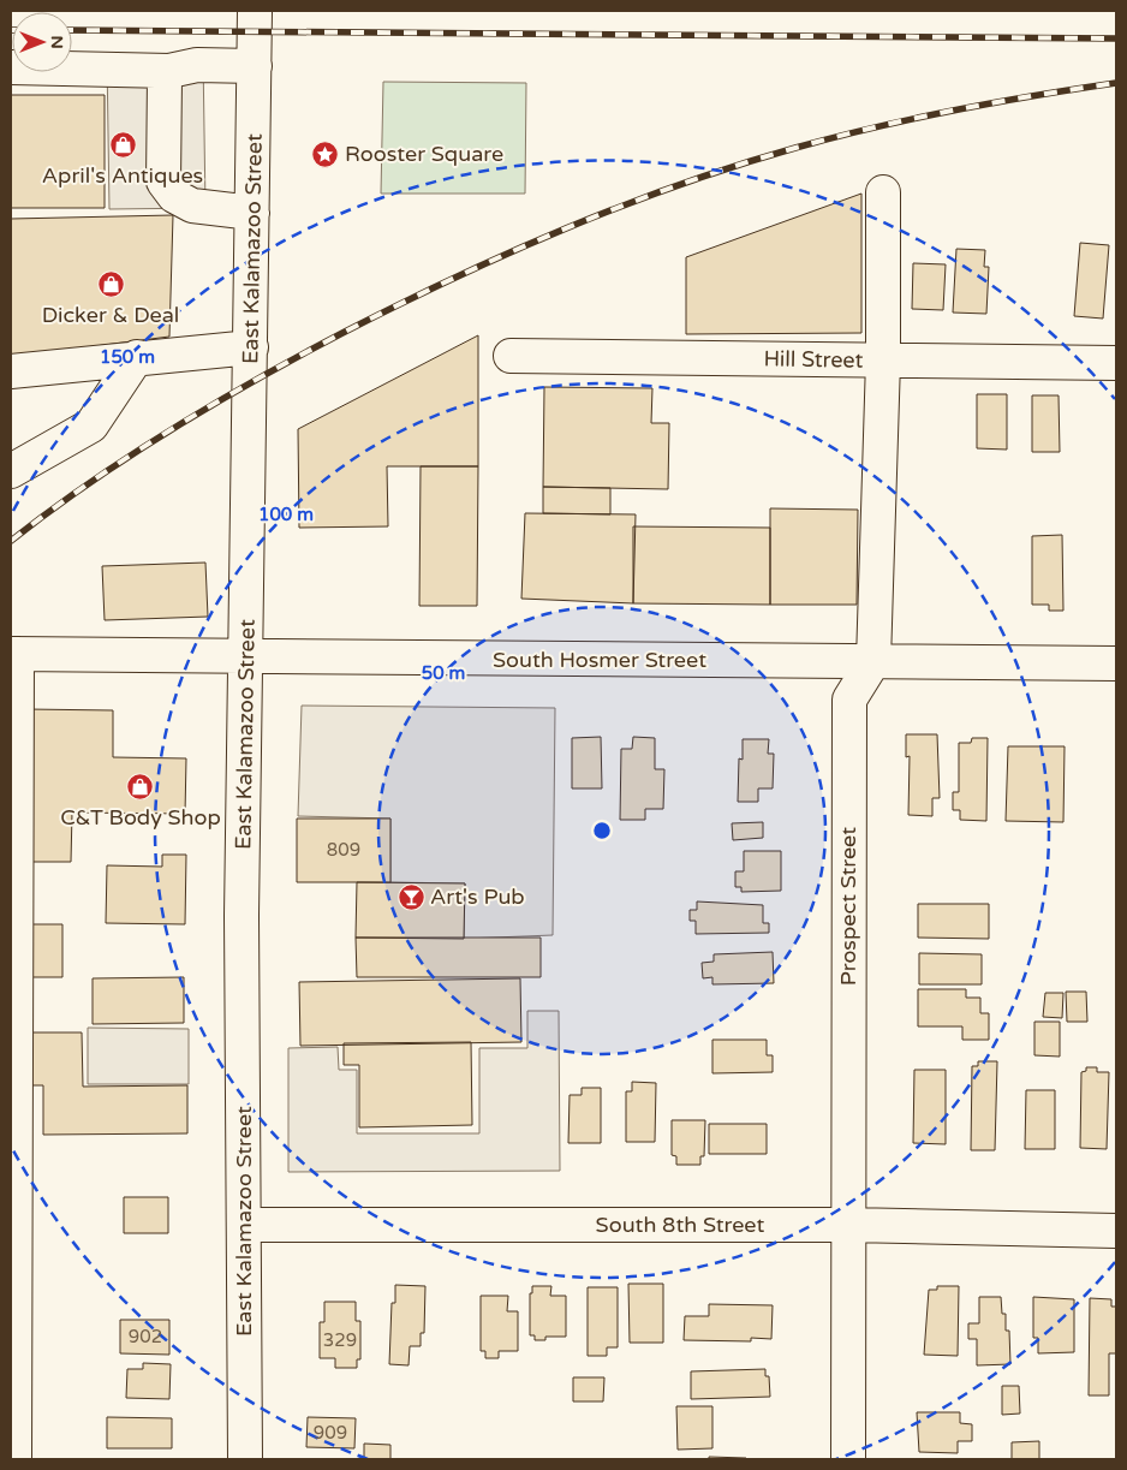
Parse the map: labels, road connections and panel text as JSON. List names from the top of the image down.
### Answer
{
  "streets": {
    "street": [
      "East Kalamazoo Street",
      "Hill Street",
      "South Hosmer Street",
      "Prospect Street",
      "South 8th Street"
    ]
  },
  "crossings": [
    ["East Kalamazoo Street", "South Hosmer Street"],
    ["East Kalamazoo Street", "South 8th Street"],
    ["South Hosmer Street", "Prospect Street"],
    ["Prospect Street", "South 8th Street"]
  ],
  "places": {
    "shop": ["April's Antiques", "Dicker & Deal", "C&T Body Shop"],
    "place": ["Rooster Square"],
    "bar": ["Art's Pub"]
  },
  "house_numbers": [
    "809",
    "902",
    "329",
    "909"
  ],
  "north": "right",
  "rings": ["150 m", "100 m", "50 m"]
}
